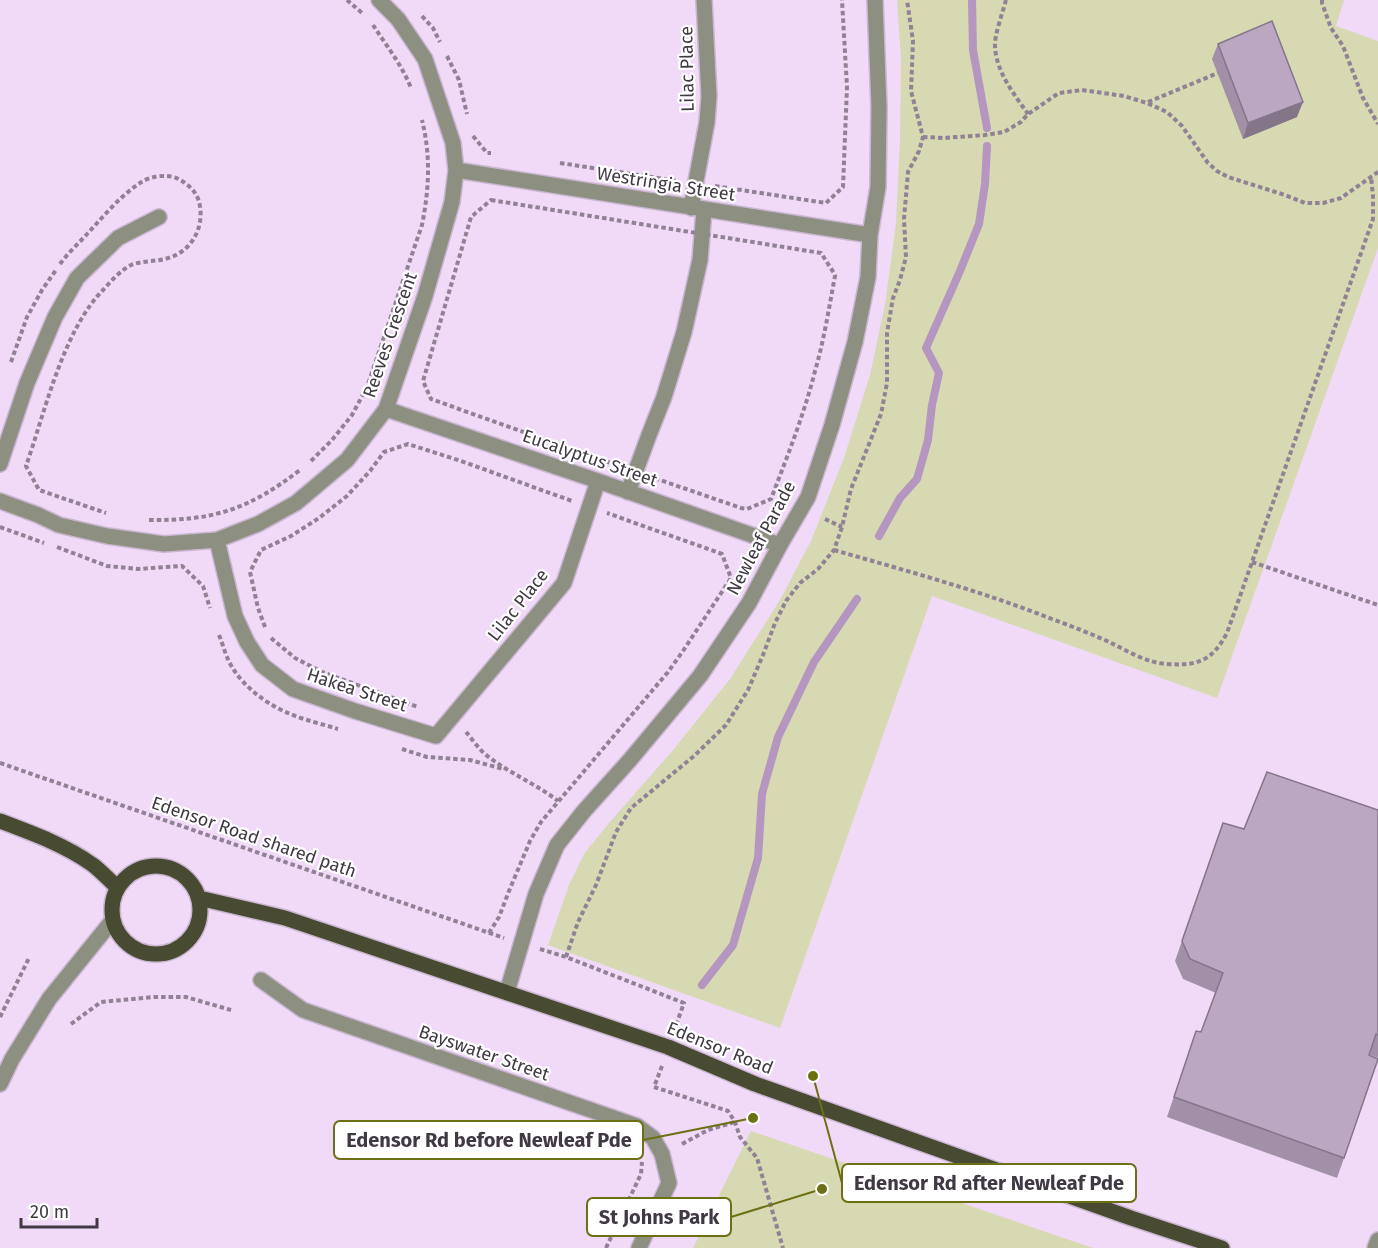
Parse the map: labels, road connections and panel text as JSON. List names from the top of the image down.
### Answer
{
  "streets": {
    "main road": ["Edensor Road"],
    "street": [
      "Lilac Place",
      "Westringia Street",
      "Reeves Crescent",
      "Eucalyptus Street",
      "Newleaf Parade",
      "Hakea Street",
      "Bayswater Street"
    ],
    "path": ["Edensor Road shared path"]
  },
  "crossings": [
    ["Lilac Place", "Westringia Street"],
    ["Lilac Place", "Eucalyptus Street"],
    ["Lilac Place", "Hakea Street"],
    ["Westringia Street", "Reeves Crescent"],
    ["Westringia Street", "Newleaf Parade"],
    ["Reeves Crescent", "Eucalyptus Street"],
    ["Reeves Crescent", "Hakea Street"],
    ["Eucalyptus Street", "Newleaf Parade"],
    ["Newleaf Parade", "Edensor Road"]
  ],
  "places": ["Edensor Rd after Newleaf Pde", "Edensor Rd before Newleaf Pde", "St Johns Park"],
  "scale_bar": "20 m"
}
